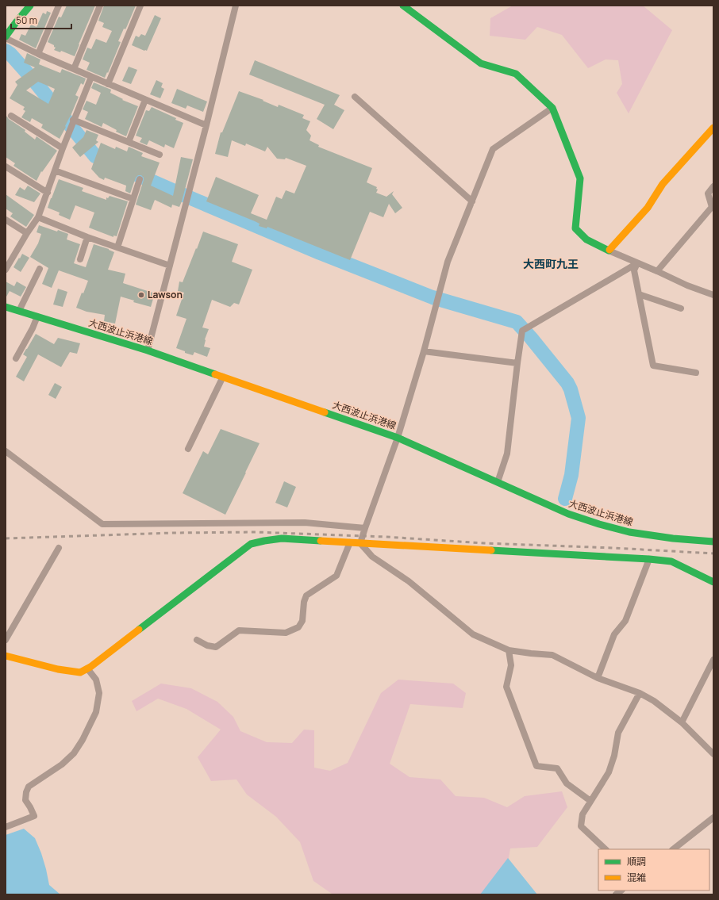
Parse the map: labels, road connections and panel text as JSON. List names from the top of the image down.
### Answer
{
  "streets": {
    "street": ["大西波止浜港線"]
  },
  "districts": ["大西町九王"],
  "places": ["Lawson"],
  "legend": ["順調", "混雑"],
  "scale_bar": "50 m"
}
